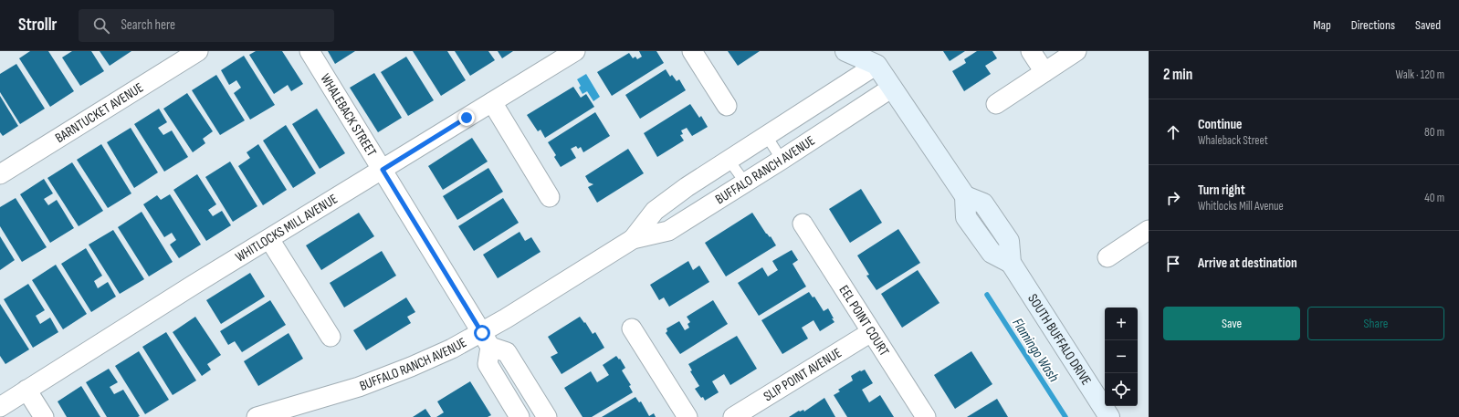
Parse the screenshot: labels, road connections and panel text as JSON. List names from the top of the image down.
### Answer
{
  "streets": {
    "main road": ["SOUTH BUFFALO DRIVE"],
    "street": [
      "BARNTUCKET AVENUE",
      "WHALEBACK STREET",
      "BUFFALO RANCH AVENUE",
      "WHITLOCKS MILL AVENUE",
      "EEL POINT COURT",
      "SLIP POINT AVENUE"
    ]
  },
  "crossings": [
    ["WHALEBACK STREET", "BUFFALO RANCH AVENUE"],
    ["WHALEBACK STREET", "WHITLOCKS MILL AVENUE"],
    ["BUFFALO RANCH AVENUE", "SOUTH BUFFALO DRIVE"],
    ["EEL POINT COURT", "SLIP POINT AVENUE"]
  ],
  "water": ["Flamingo Wash"],
  "page": {
    "header": "Strollr",
    "search": "Search here",
    "nav": ["Map", "Directions", "Saved"],
    "heading": ["2 min", "Walk · 120 m"],
    "list": [
      ["Continue", "Whaleback Street", "80 m"],
      ["Turn right", "Whitlocks Mill Avenue", "40 m"],
      "Arrive at destination"
    ],
    "buttons": ["Save", "Share"],
    "map_buttons": ["+", "−"]
  }
}
